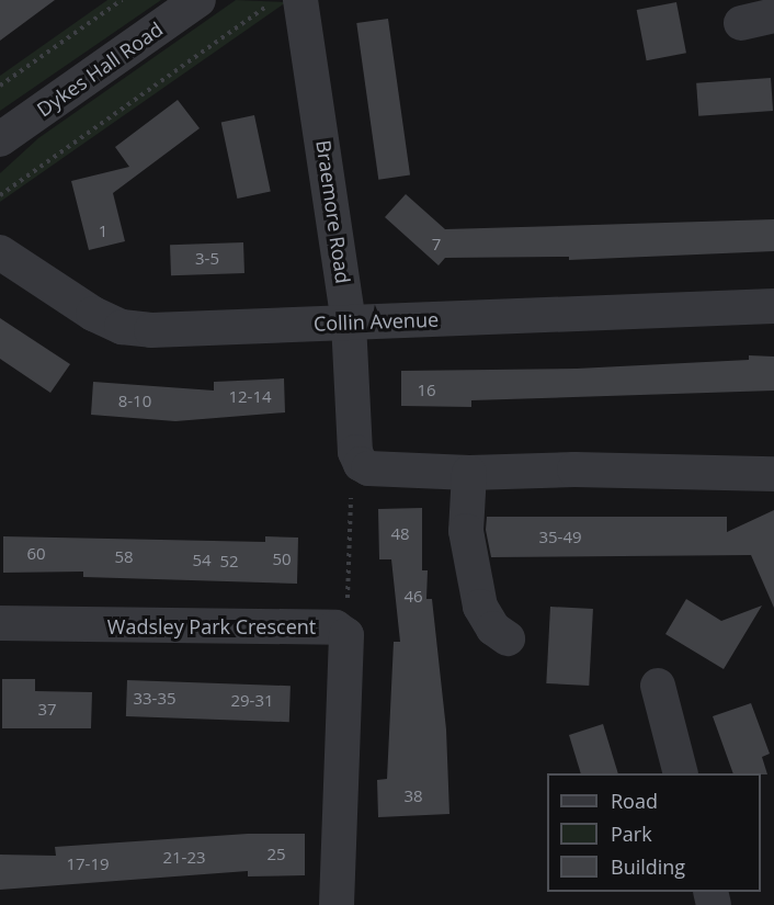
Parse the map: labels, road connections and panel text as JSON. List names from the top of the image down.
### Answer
{
  "streets": {
    "street": [
      "Dykes Hall Road",
      "Braemore Road",
      "Collin Avenue",
      "Wadsley Park Crescent"
    ]
  },
  "crossings": [
    ["Braemore Road", "Collin Avenue"]
  ],
  "house_numbers": [
    "1",
    "7",
    "3-5",
    "16",
    "12-14",
    "8-10",
    "48",
    "35-49",
    "60",
    "58",
    "50",
    "54",
    "52",
    "46",
    "33-35",
    "29-31",
    "37",
    "38",
    "25",
    "21-23",
    "17-19"
  ],
  "legend": ["Road", "Park", "Building"]
}
